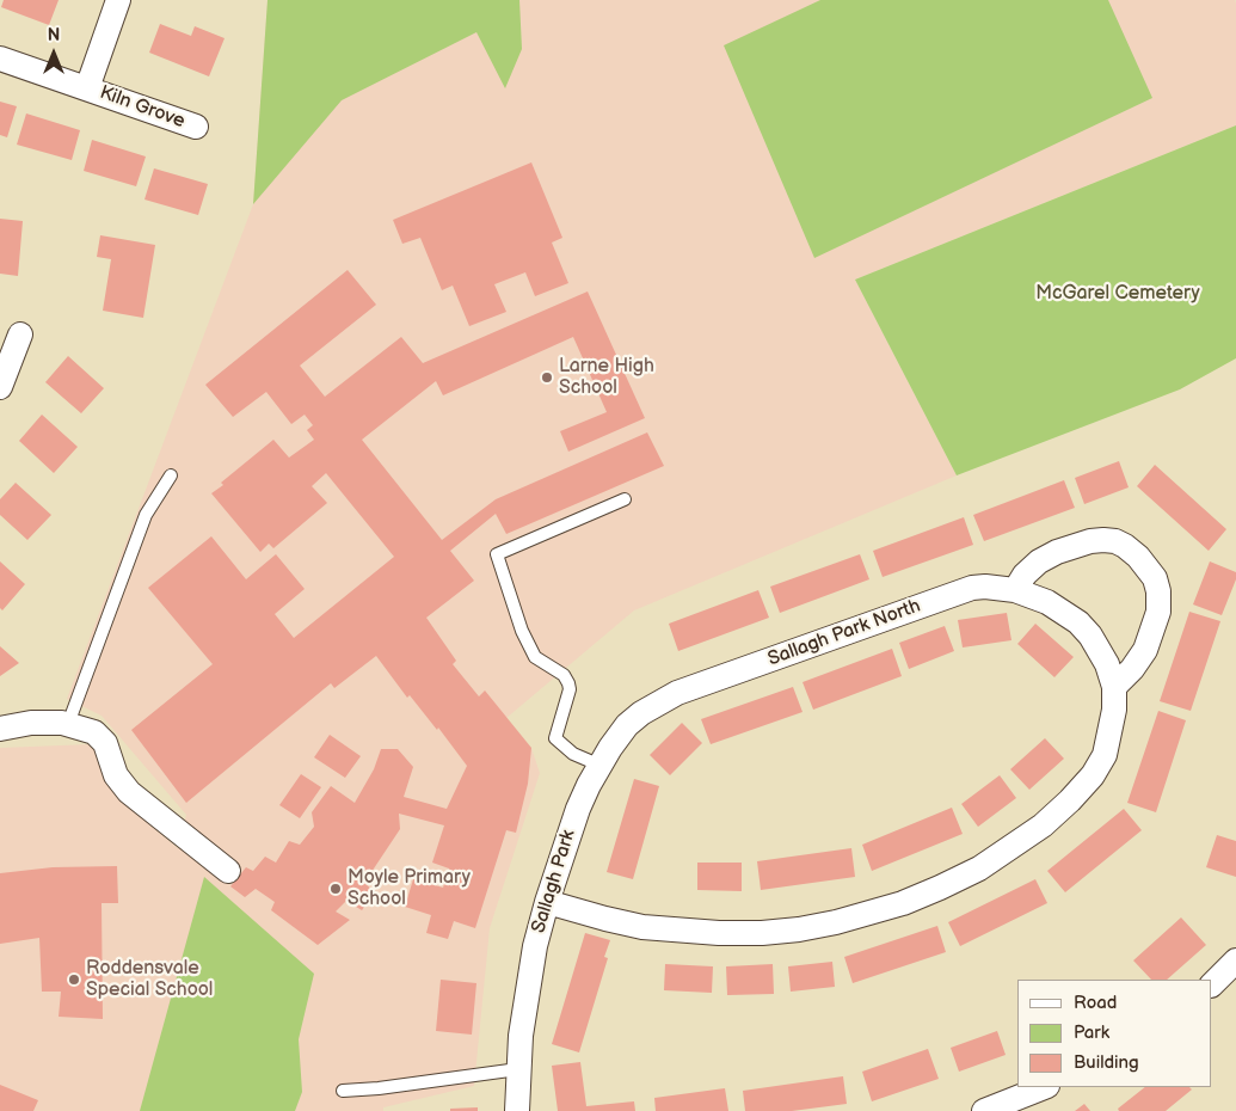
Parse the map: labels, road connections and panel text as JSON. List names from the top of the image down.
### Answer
{
  "streets": {
    "street": ["Kiln Grove", "Sallagh Park North", "Sallagh Park"]
  },
  "crossings": [
    ["Sallagh Park North", "Sallagh Park"]
  ],
  "parks": ["McGarel Cemetery"],
  "places": ["Larne High School", "Moyle Primary School", "Roddensvale Special School"],
  "legend": ["Road", "Park", "Building"],
  "north": "top"
}
